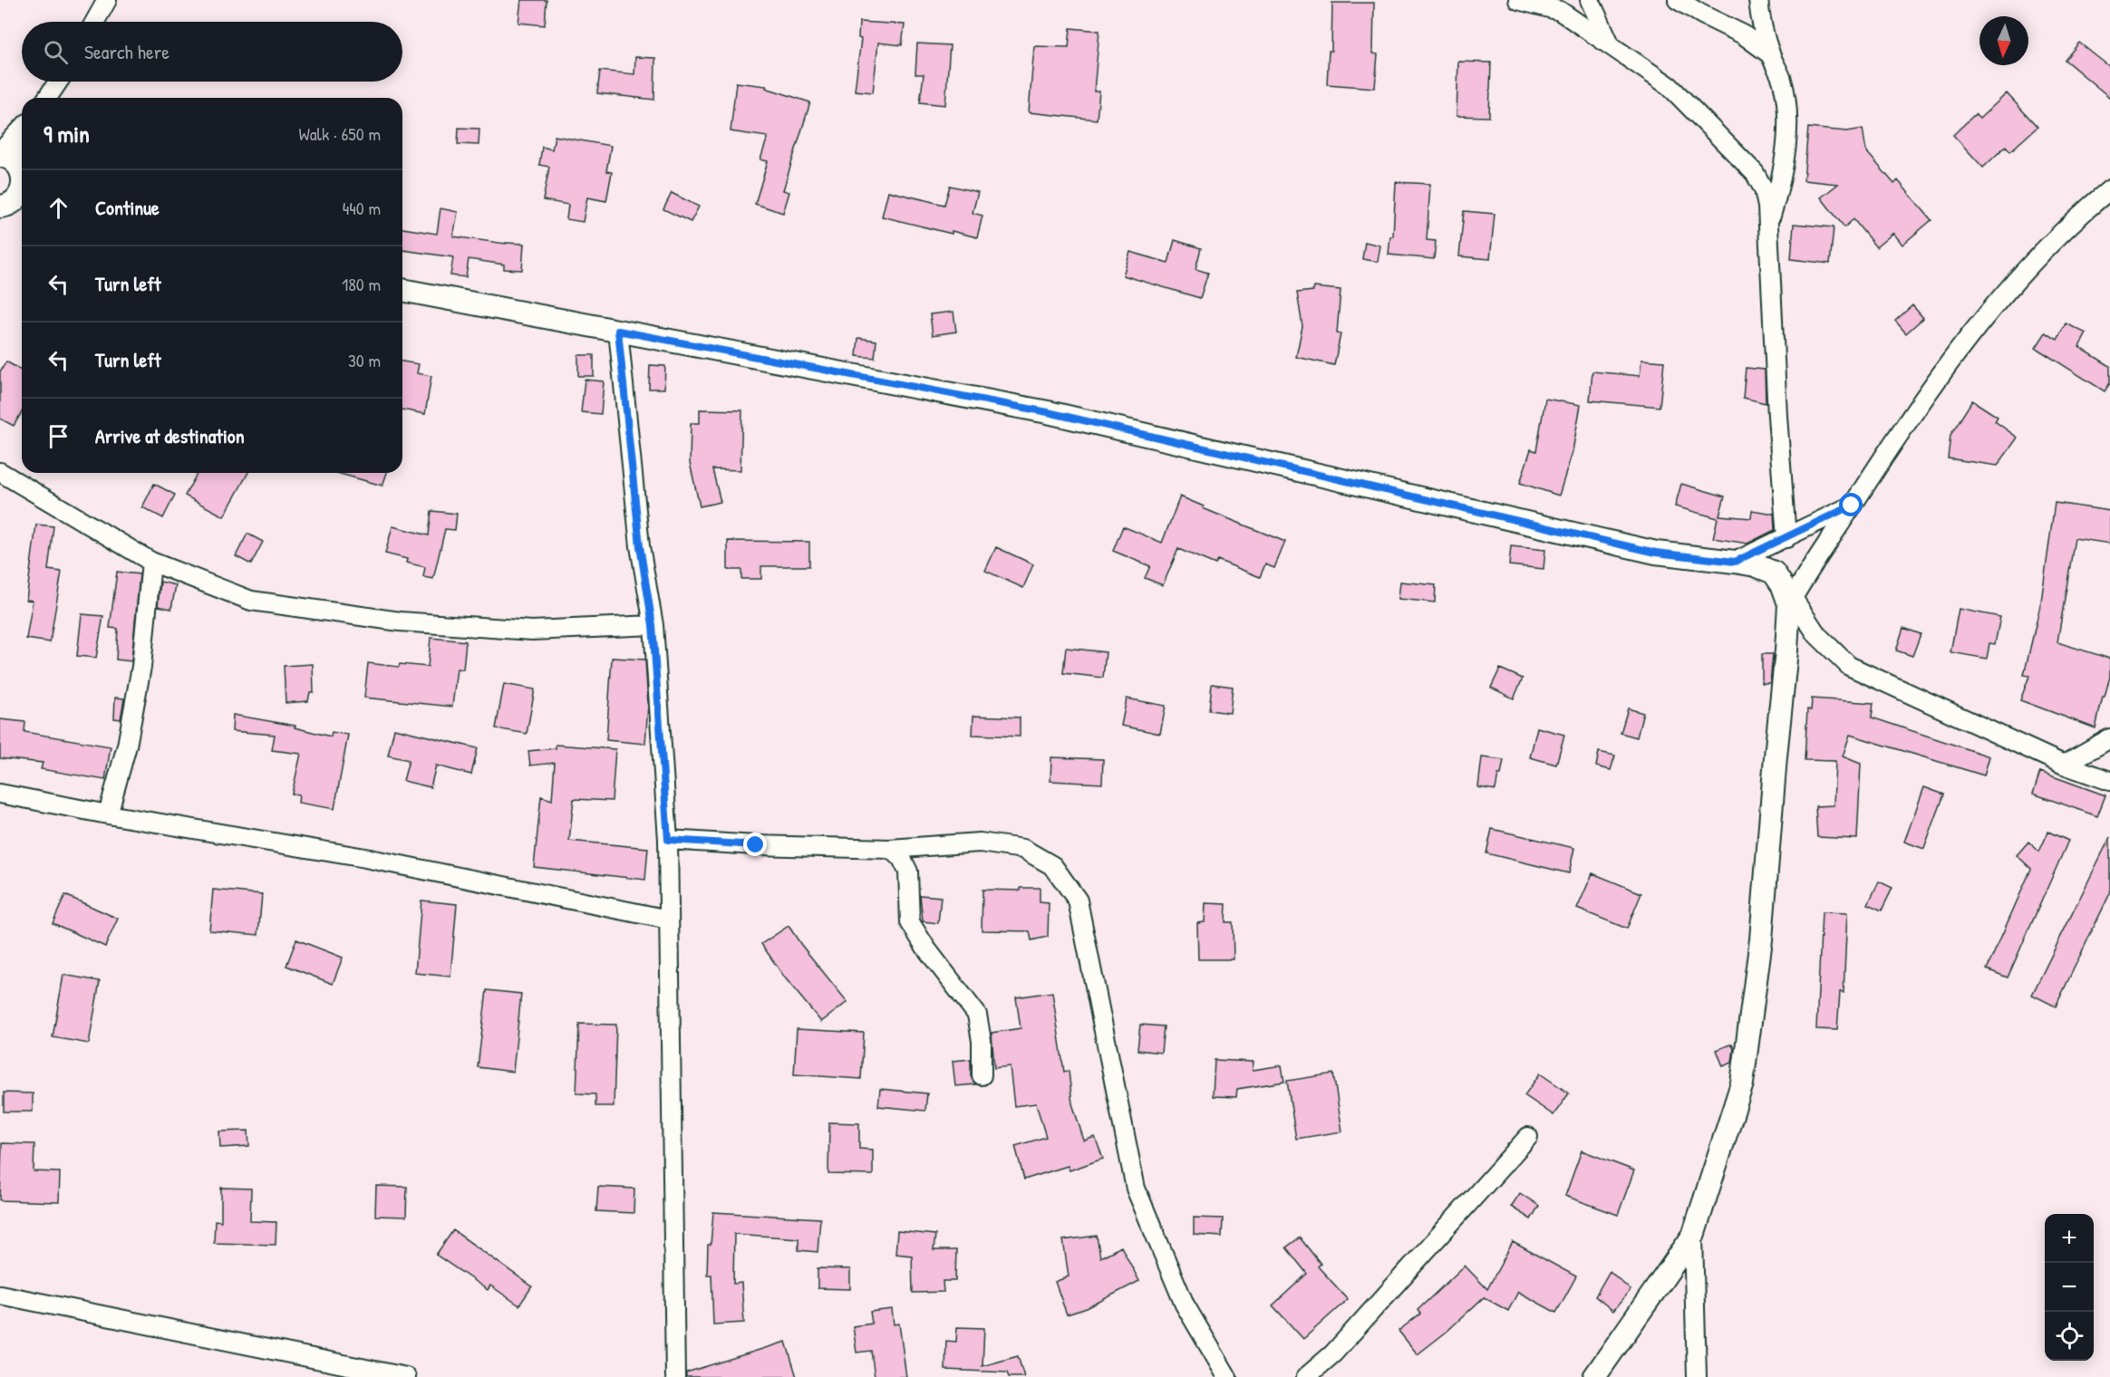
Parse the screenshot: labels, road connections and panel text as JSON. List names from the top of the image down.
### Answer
{
  "north": "bottom",
  "page": {
    "search": "Search here",
    "heading": ["9 min", "Walk · 650 m"],
    "list": [
      ["Continue", "440 m"],
      ["Turn left", "180 m"],
      ["Turn left", "30 m"],
      "Arrive at destination"
    ],
    "map_buttons": ["+", "−"]
  }
}
